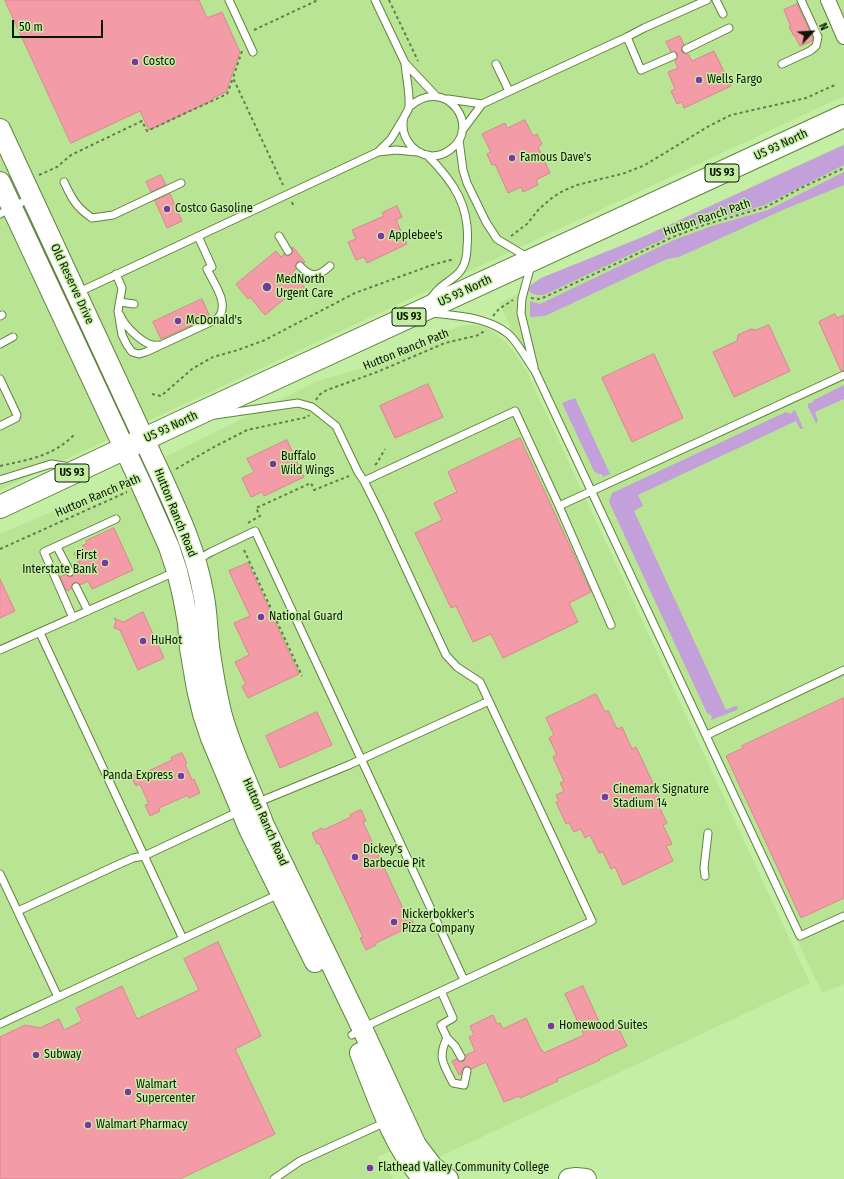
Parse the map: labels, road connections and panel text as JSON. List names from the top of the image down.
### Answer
{
  "streets": {
    "main road": [
      "US 93 North",
      "US 93",
      "Old Reserve Drive",
      "Hutton Ranch Road"
    ],
    "path": ["Hutton Ranch Path"]
  },
  "crossings": [
    ["US 93 North", "Old Reserve Drive"],
    ["US 93 North", "Hutton Ranch Road"],
    ["Hutton Ranch Path", "Hutton Ranch Road"],
    ["Old Reserve Drive", "Hutton Ranch Road"]
  ],
  "places": [
    "Costco",
    "Wells Fargo",
    "Famous Dave's",
    "Costco Gasoline",
    "Applebee's",
    "MedNorth Urgent Care",
    "McDonald's",
    "Buffalo Wild Wings",
    "First Interstate Bank",
    "National Guard",
    "HuHot",
    "Panda Express",
    "Cinemark Signature Stadium 14",
    "Dickey's Barbecue Pit",
    "Nickerbokker's Pizza Company",
    "Homewood Suites",
    "Subway",
    "Walmart Supercenter",
    "Walmart Pharmacy",
    "Flathead Valley Community College"
  ],
  "scale_bar": "50 m",
  "north": "top right"
}
